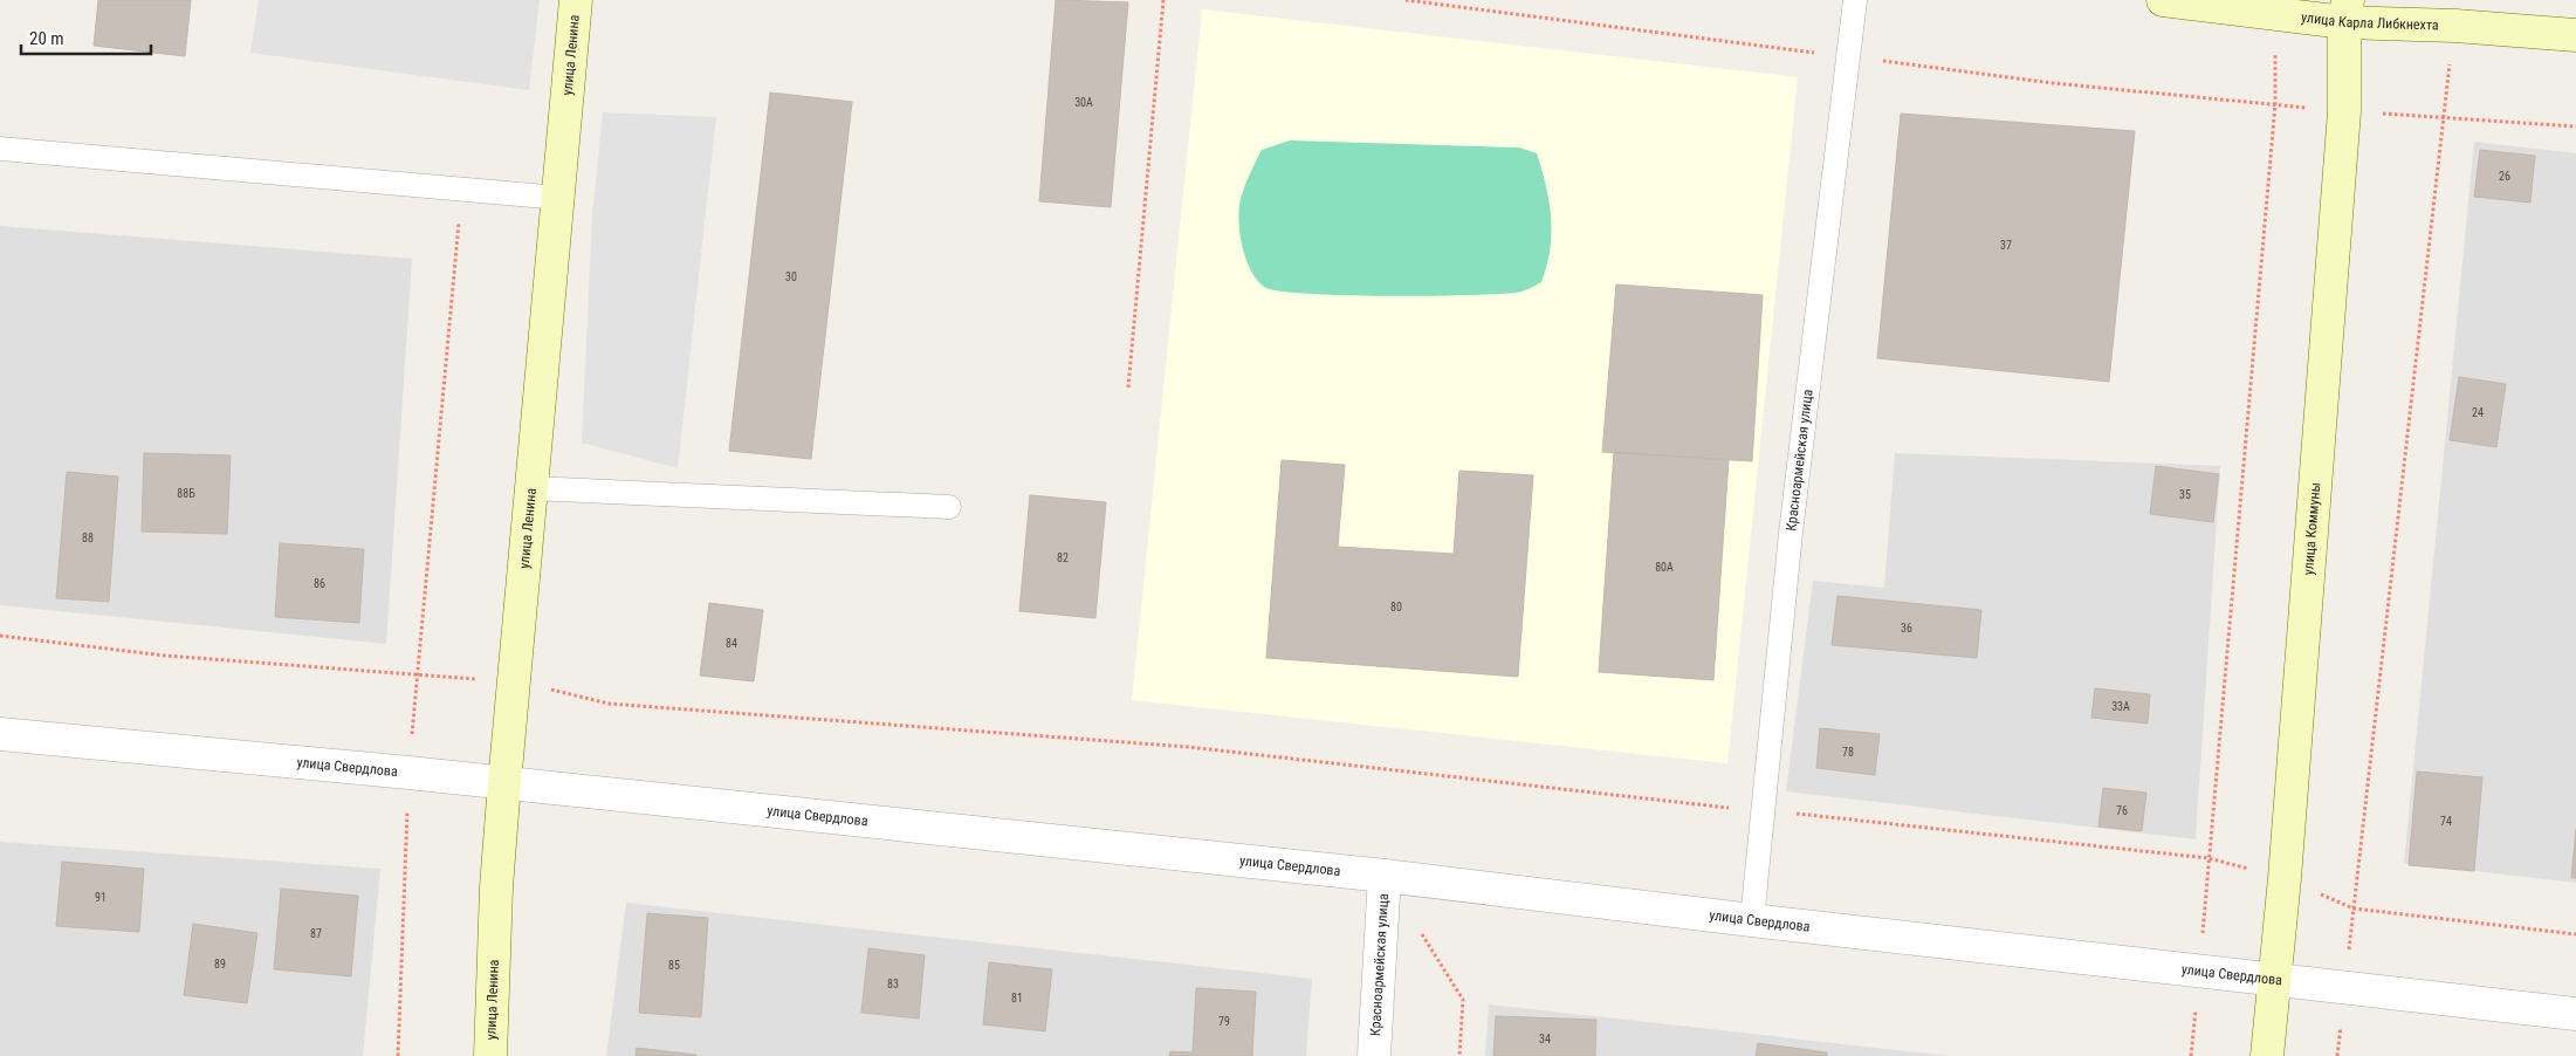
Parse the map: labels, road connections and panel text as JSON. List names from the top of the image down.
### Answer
{
  "streets": {
    "street": [
      "улица Карла Либкнехта",
      "улица Ленина",
      "Красноармейская улица",
      "улица Коммуны",
      "улица Свердлова"
    ]
  },
  "crossings": [
    ["улица Карла Либкнехта", "улица Коммуны"],
    ["улица Ленина", "улица Свердлова"],
    ["Красноармейская улица", "улица Свердлова"],
    ["улица Коммуны", "улица Свердлова"]
  ],
  "house_numbers": [
    "30А",
    "26",
    "37",
    "30",
    "24",
    "88Б",
    "35",
    "88",
    "82",
    "80А",
    "86",
    "80",
    "36",
    "84",
    "33А",
    "78",
    "76",
    "74",
    "91",
    "87",
    "89",
    "85",
    "83",
    "81",
    "79",
    "34"
  ],
  "scale_bar": "20 m"
}
